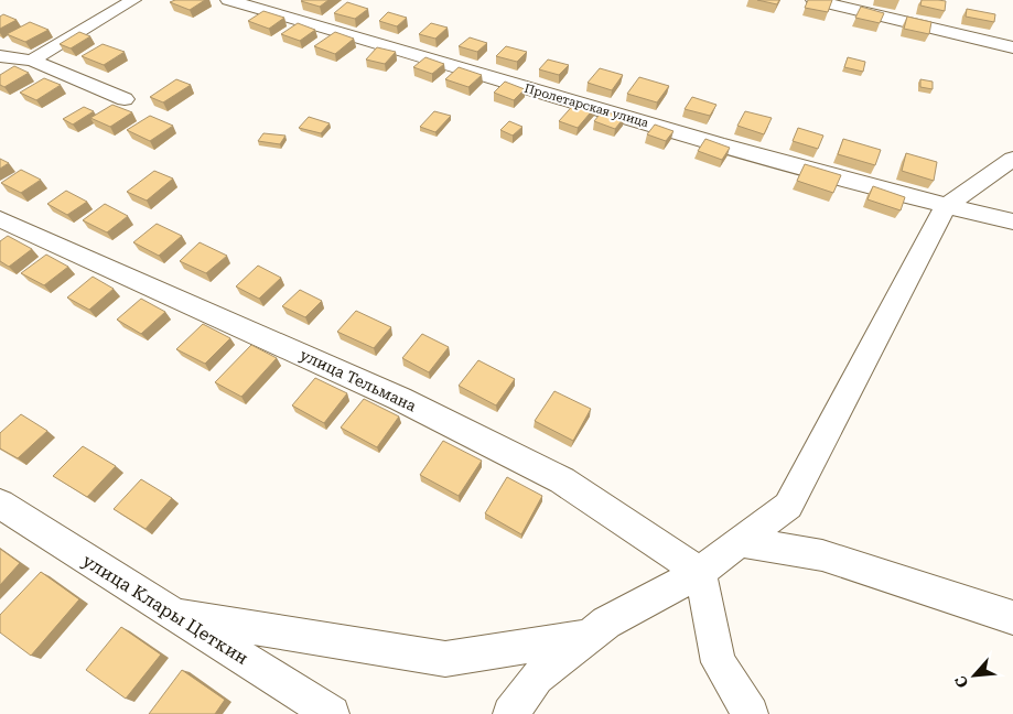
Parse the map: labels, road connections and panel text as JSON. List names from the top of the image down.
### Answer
{
  "streets": {
    "street": ["Пролетарская улица", "улица Тельмана", "улица Клары Цеткин"]
  },
  "north": "bottom left"
}
